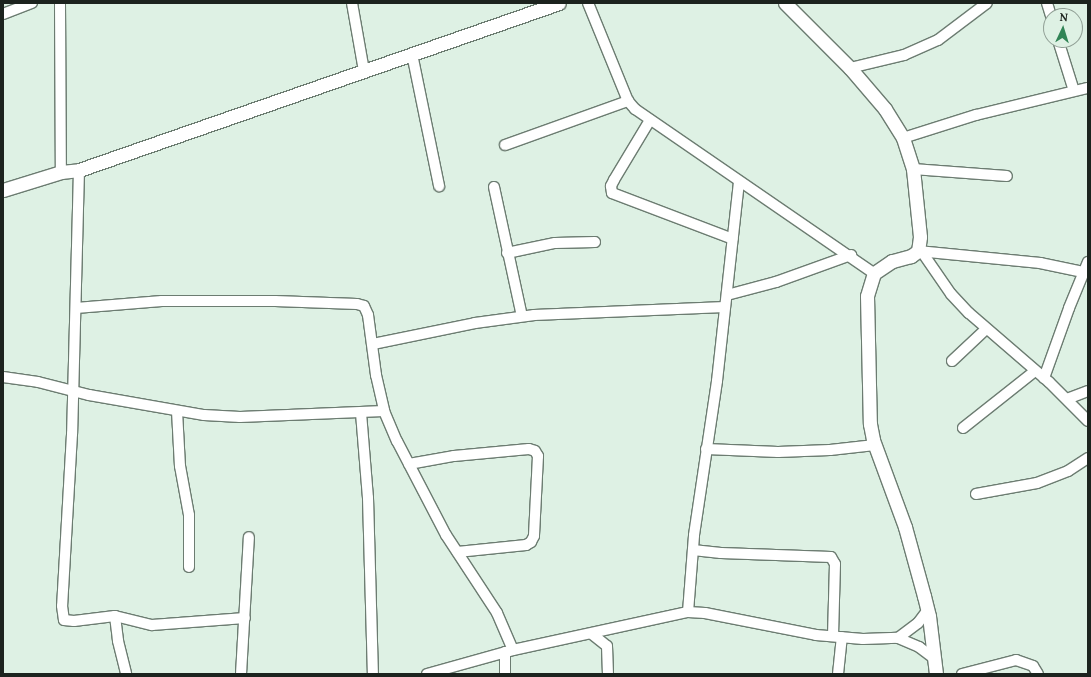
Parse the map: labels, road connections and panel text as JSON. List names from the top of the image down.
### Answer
{
  "north": "top"
}
